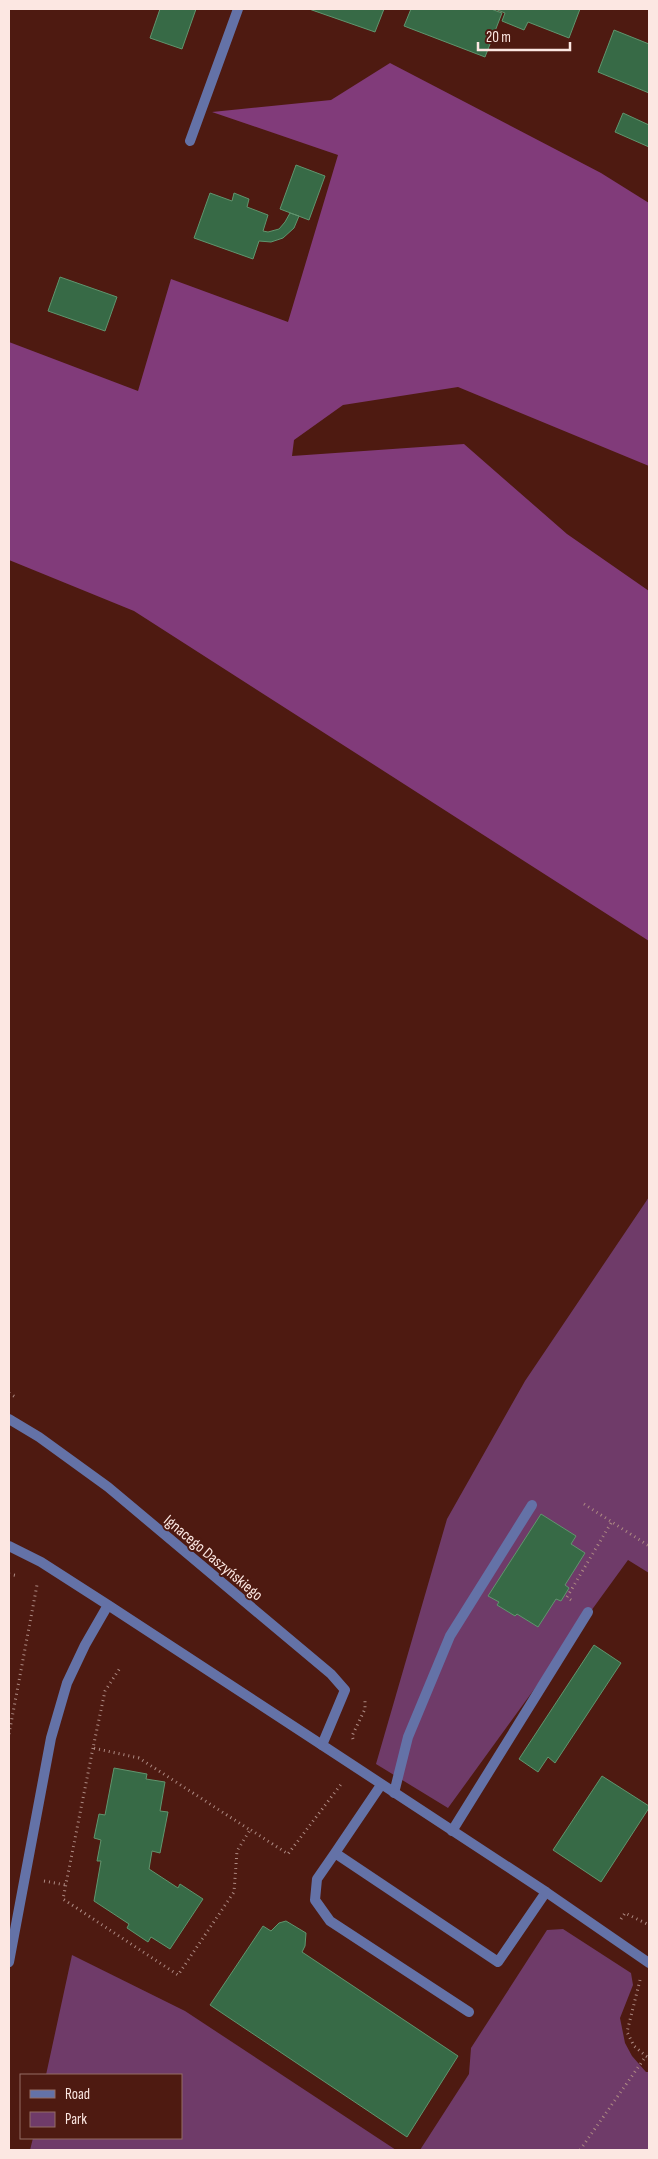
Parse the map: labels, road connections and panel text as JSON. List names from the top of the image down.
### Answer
{
  "streets": {
    "street": ["Ignacego Daszyńskiego"]
  },
  "legend": ["Road", "Park"],
  "scale_bar": "20 m"
}
